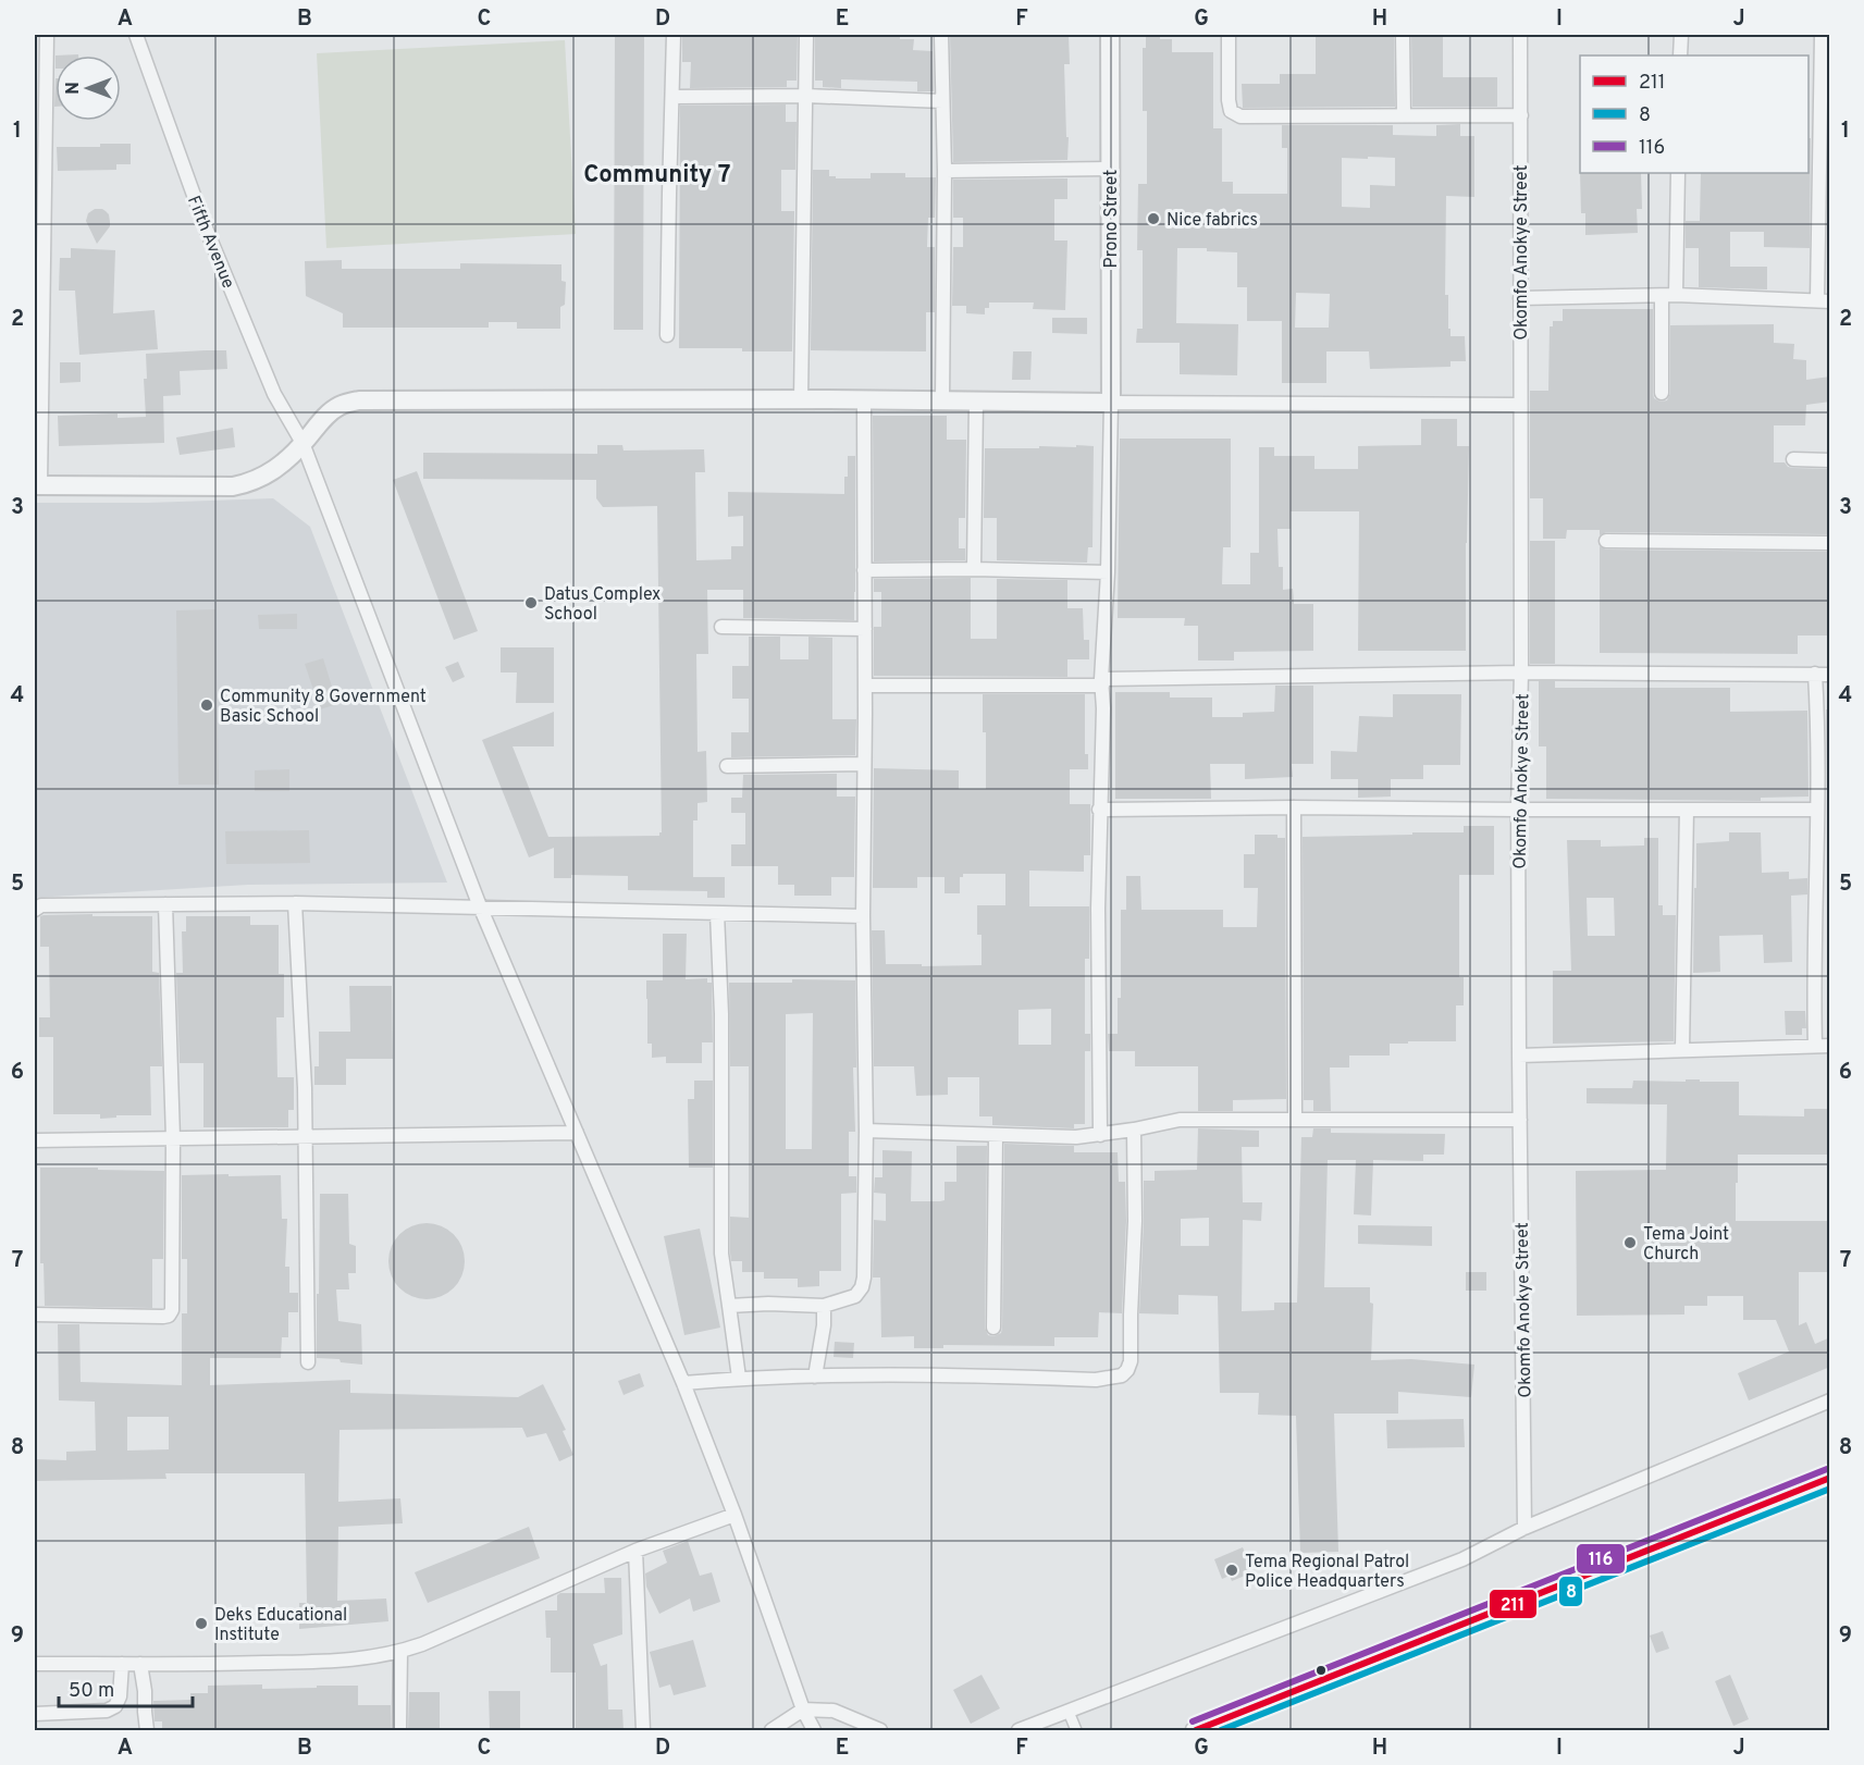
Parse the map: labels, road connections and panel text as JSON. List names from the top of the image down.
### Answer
{
  "streets": {
    "street": ["Prono Street", "Fifth Avenue", "Okomfo Anokye Street"]
  },
  "districts": ["Community 7"],
  "places": [
    "Nice fabrics",
    "Datus Complex School",
    "Community 8 Government Basic School",
    "Tema Joint Church",
    "Tema Regional Patrol Police Headquarters",
    "Deks Educational Institute"
  ],
  "lines": ["transit line 116", "transit line 211", "transit line 8"],
  "legend": ["211", "8", "116"],
  "scale_bar": "50 m",
  "north": "left",
  "grid": {
    "columns": [
      "A",
      "B",
      "C",
      "D",
      "E",
      "F",
      "G",
      "H",
      "I",
      "J"
    ],
    "rows": [
      "1",
      "2",
      "3",
      "4",
      "5",
      "6",
      "7",
      "8",
      "9"
    ]
  }
}
